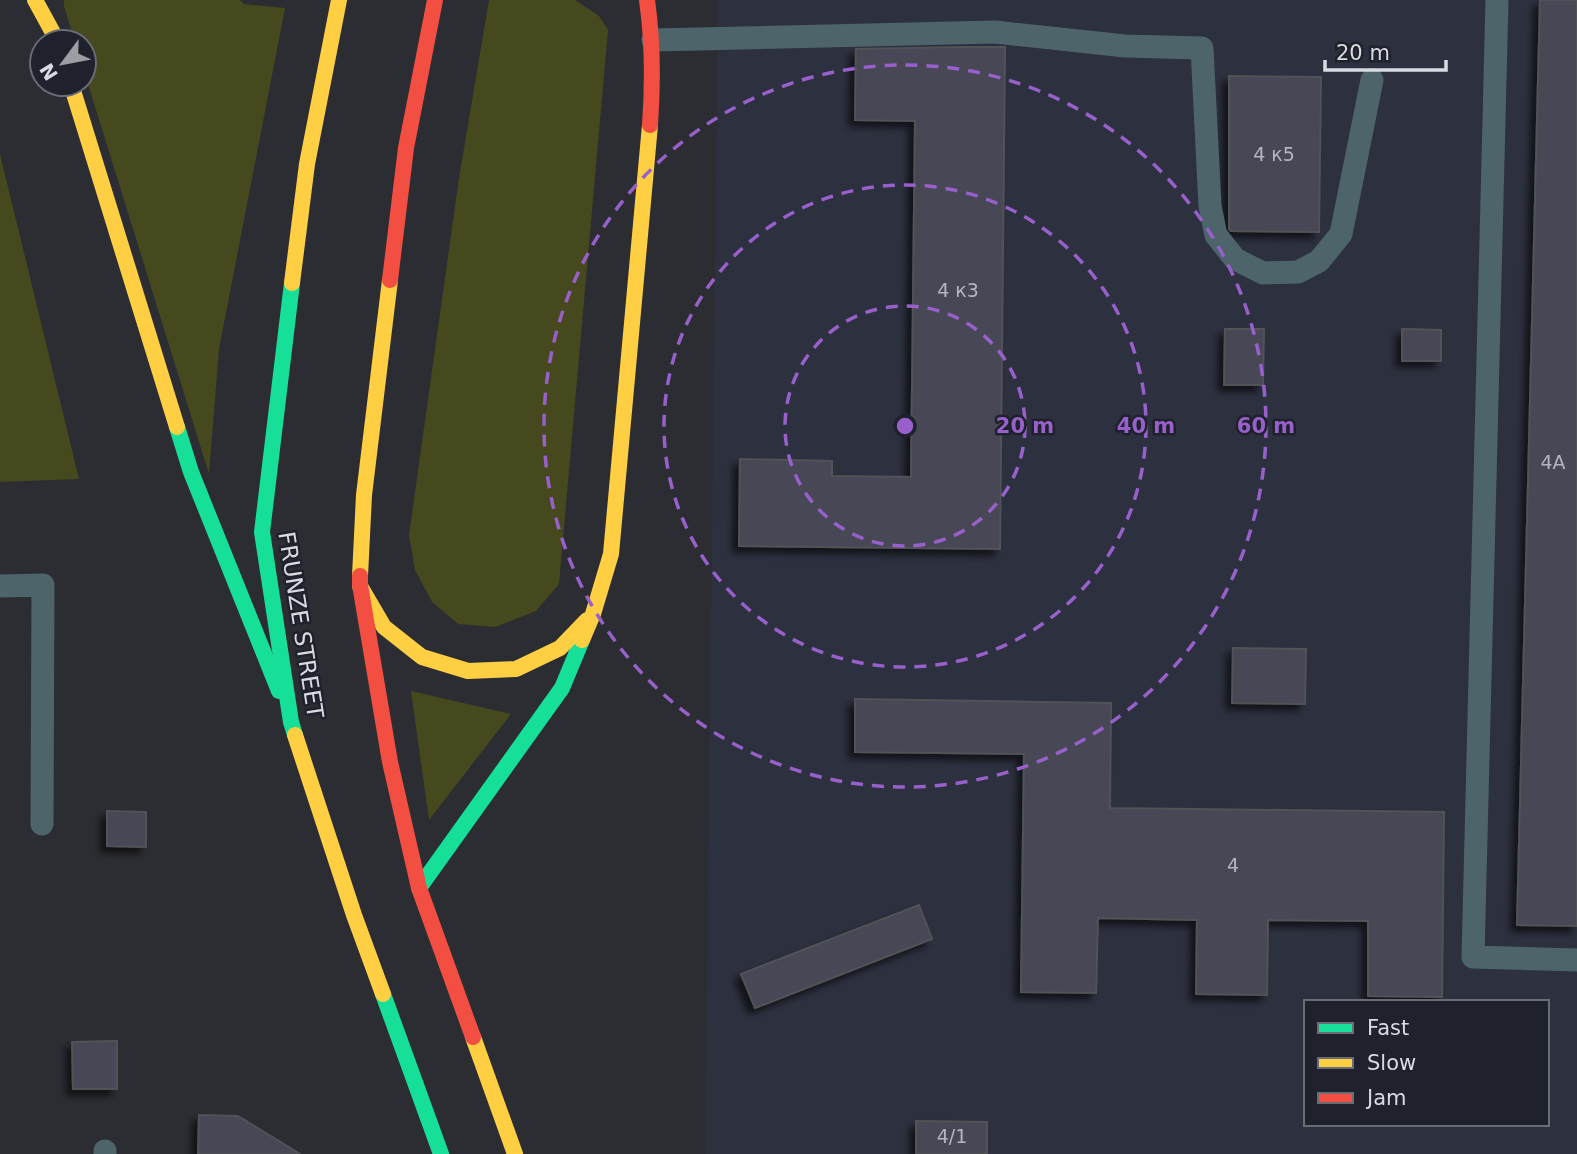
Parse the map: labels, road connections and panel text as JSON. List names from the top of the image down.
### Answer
{
  "streets": {
    "main road": ["FRUNZE STREET"]
  },
  "house_numbers": [
    "4 к5",
    "4 к3",
    "4А",
    "4",
    "4/1"
  ],
  "legend": ["Fast", "Slow", "Jam"],
  "scale_bar": "20 m",
  "north": "bottom left",
  "rings": ["20 m", "40 m", "60 m"]
}
